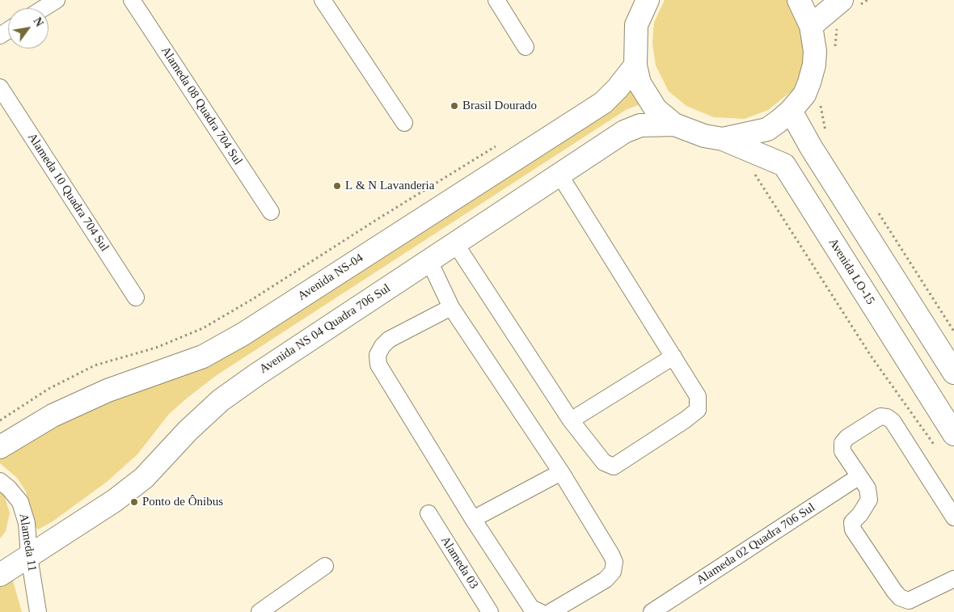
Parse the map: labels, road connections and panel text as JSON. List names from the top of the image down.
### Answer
{
  "streets": {
    "street": [
      "Alameda 08 Quadra 704 Sul",
      "Alameda 10 Quadra 704 Sul",
      "Avenida LO-15",
      "Avenida NS-04",
      "Avenida NS 04 Quadra 706 Sul",
      "Alameda 11",
      "Alameda 02 Quadra 706 Sul",
      "Alameda 03"
    ]
  },
  "crossings": [
    ["Avenida NS 04 Quadra 706 Sul", "Alameda 11"]
  ],
  "places": ["Brasil Dourado", "L & N Lavanderia", "Ponto de Ônibus"],
  "north": "top right"
}
